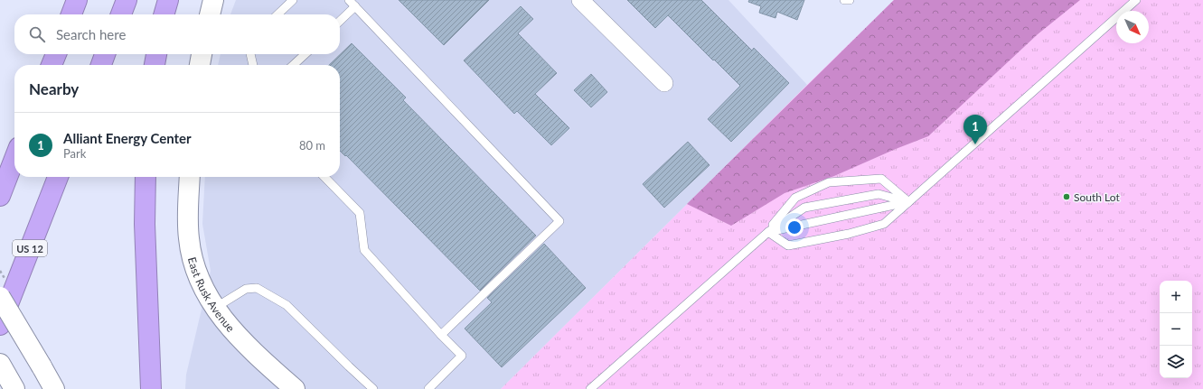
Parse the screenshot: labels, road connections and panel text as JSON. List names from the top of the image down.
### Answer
{
  "streets": {
    "highway": ["US 12"],
    "street": ["East Rusk Avenue"]
  },
  "places": ["South Lot"],
  "north": "bottom right",
  "page": {
    "search": "Search here",
    "heading": "Nearby",
    "list": [
      {
        "mark": "1",
        "name": "Alliant Energy Center",
        "note": "Park",
        "value": "80 m"
      }
    ],
    "pins": "1",
    "map_buttons": ["+", "−"]
  }
}
